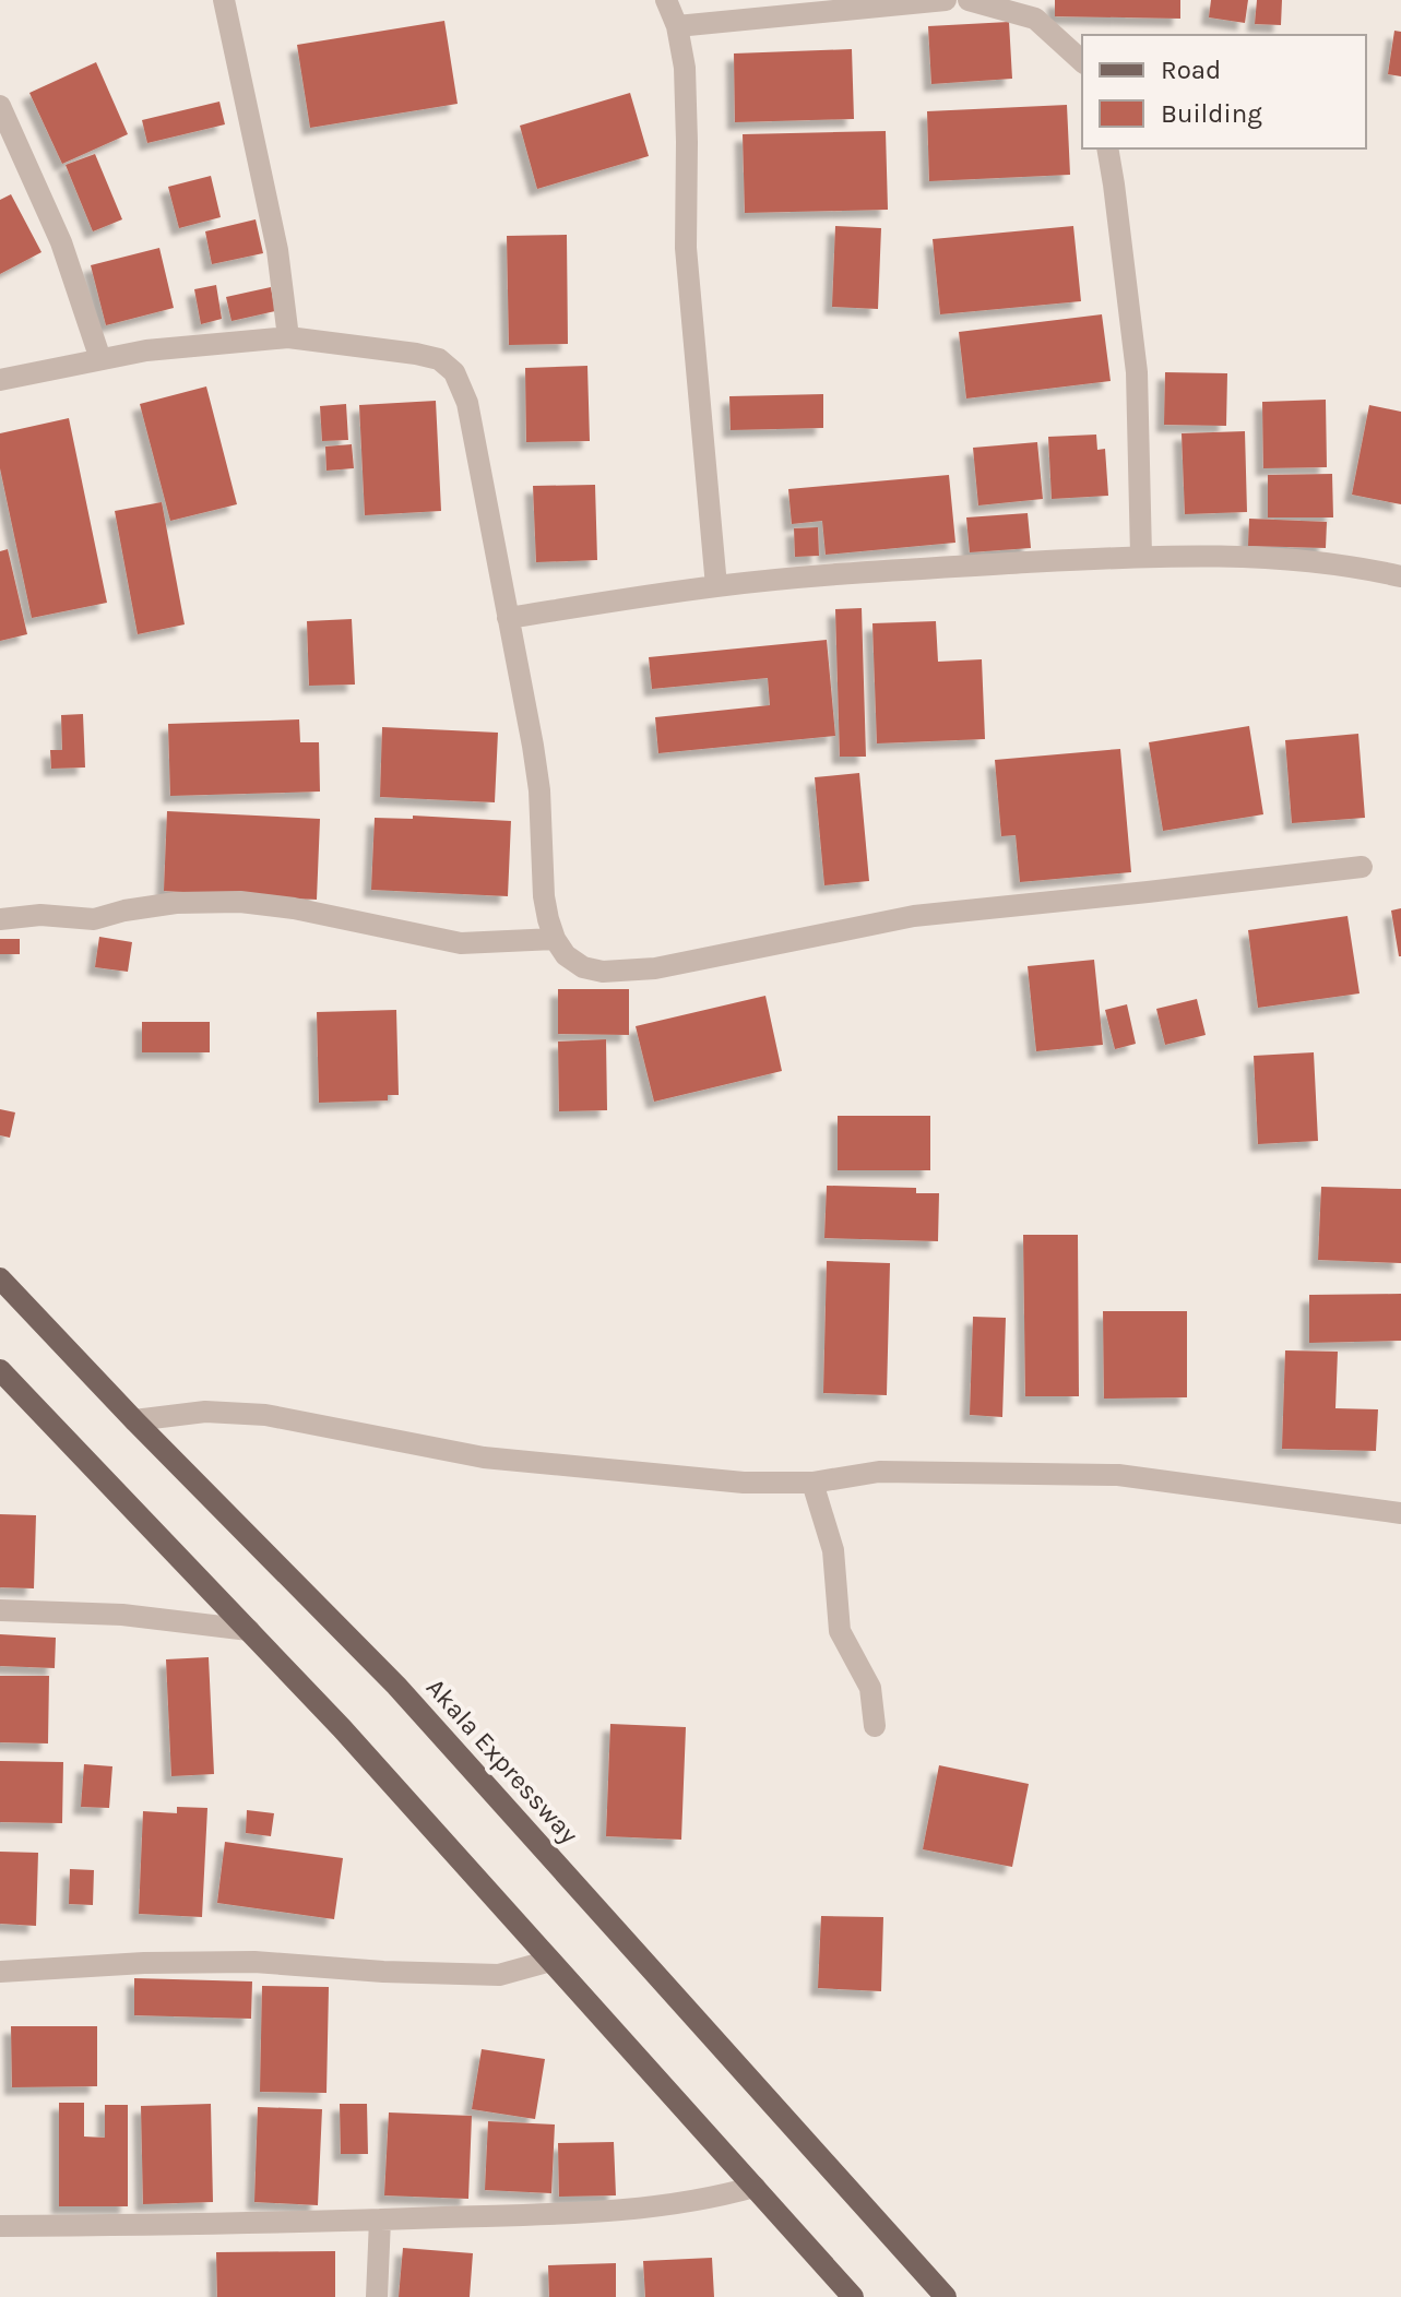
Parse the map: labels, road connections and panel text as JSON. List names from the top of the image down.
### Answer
{
  "streets": {
    "main road": ["Akala Expressway"]
  },
  "legend": ["Road", "Building"]
}
